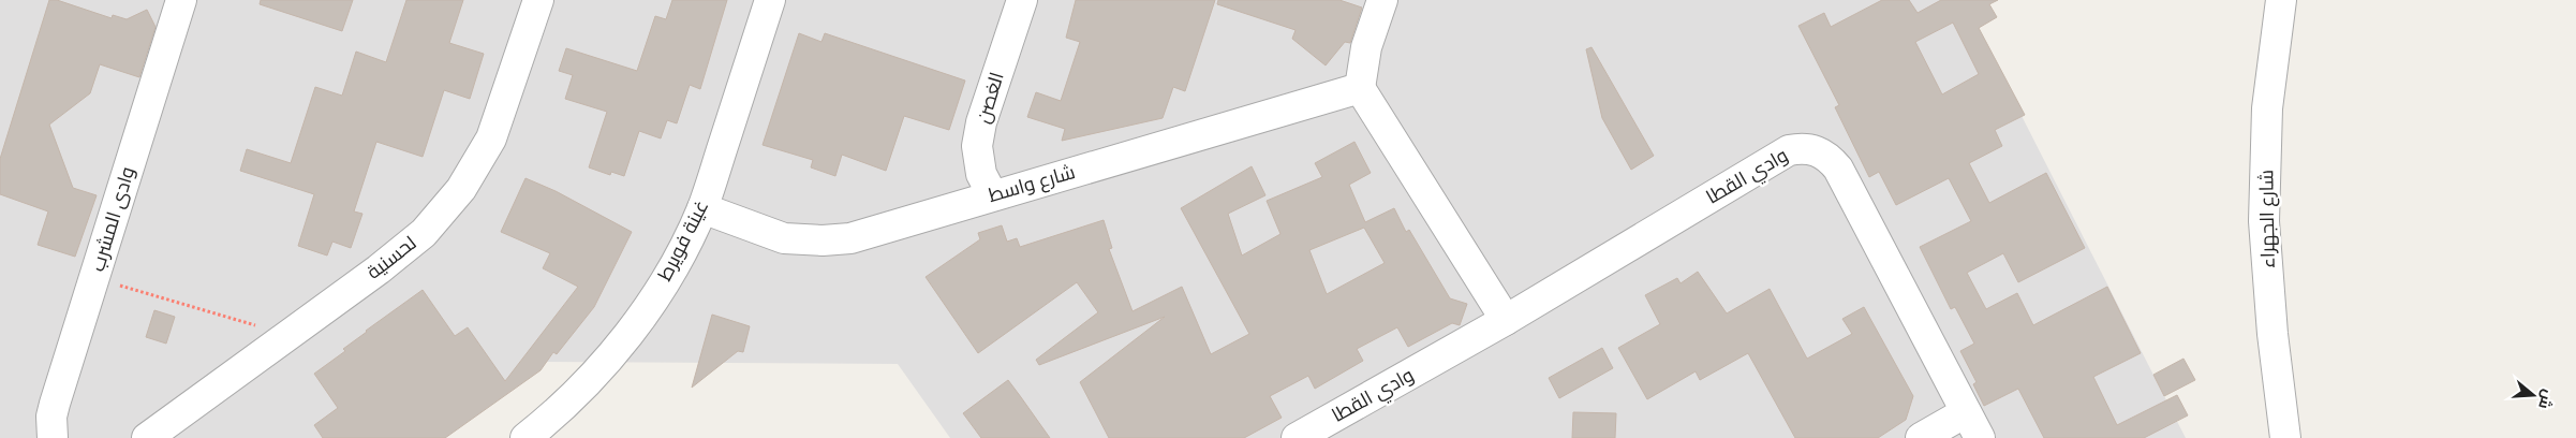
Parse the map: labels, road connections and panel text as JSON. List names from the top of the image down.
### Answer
{
  "streets": {
    "street": [
      "الغصن",
      "وادي القطا",
      "شارع واسط",
      "وادى المشرب",
      "شارع الجهراء",
      "غينة فويرط",
      "لحسنية"
    ]
  },
  "crossings": [
    ["الغصن", "شارع واسط"],
    ["شارع واسط", "غينة فويرط"]
  ],
  "north": "right"
}
